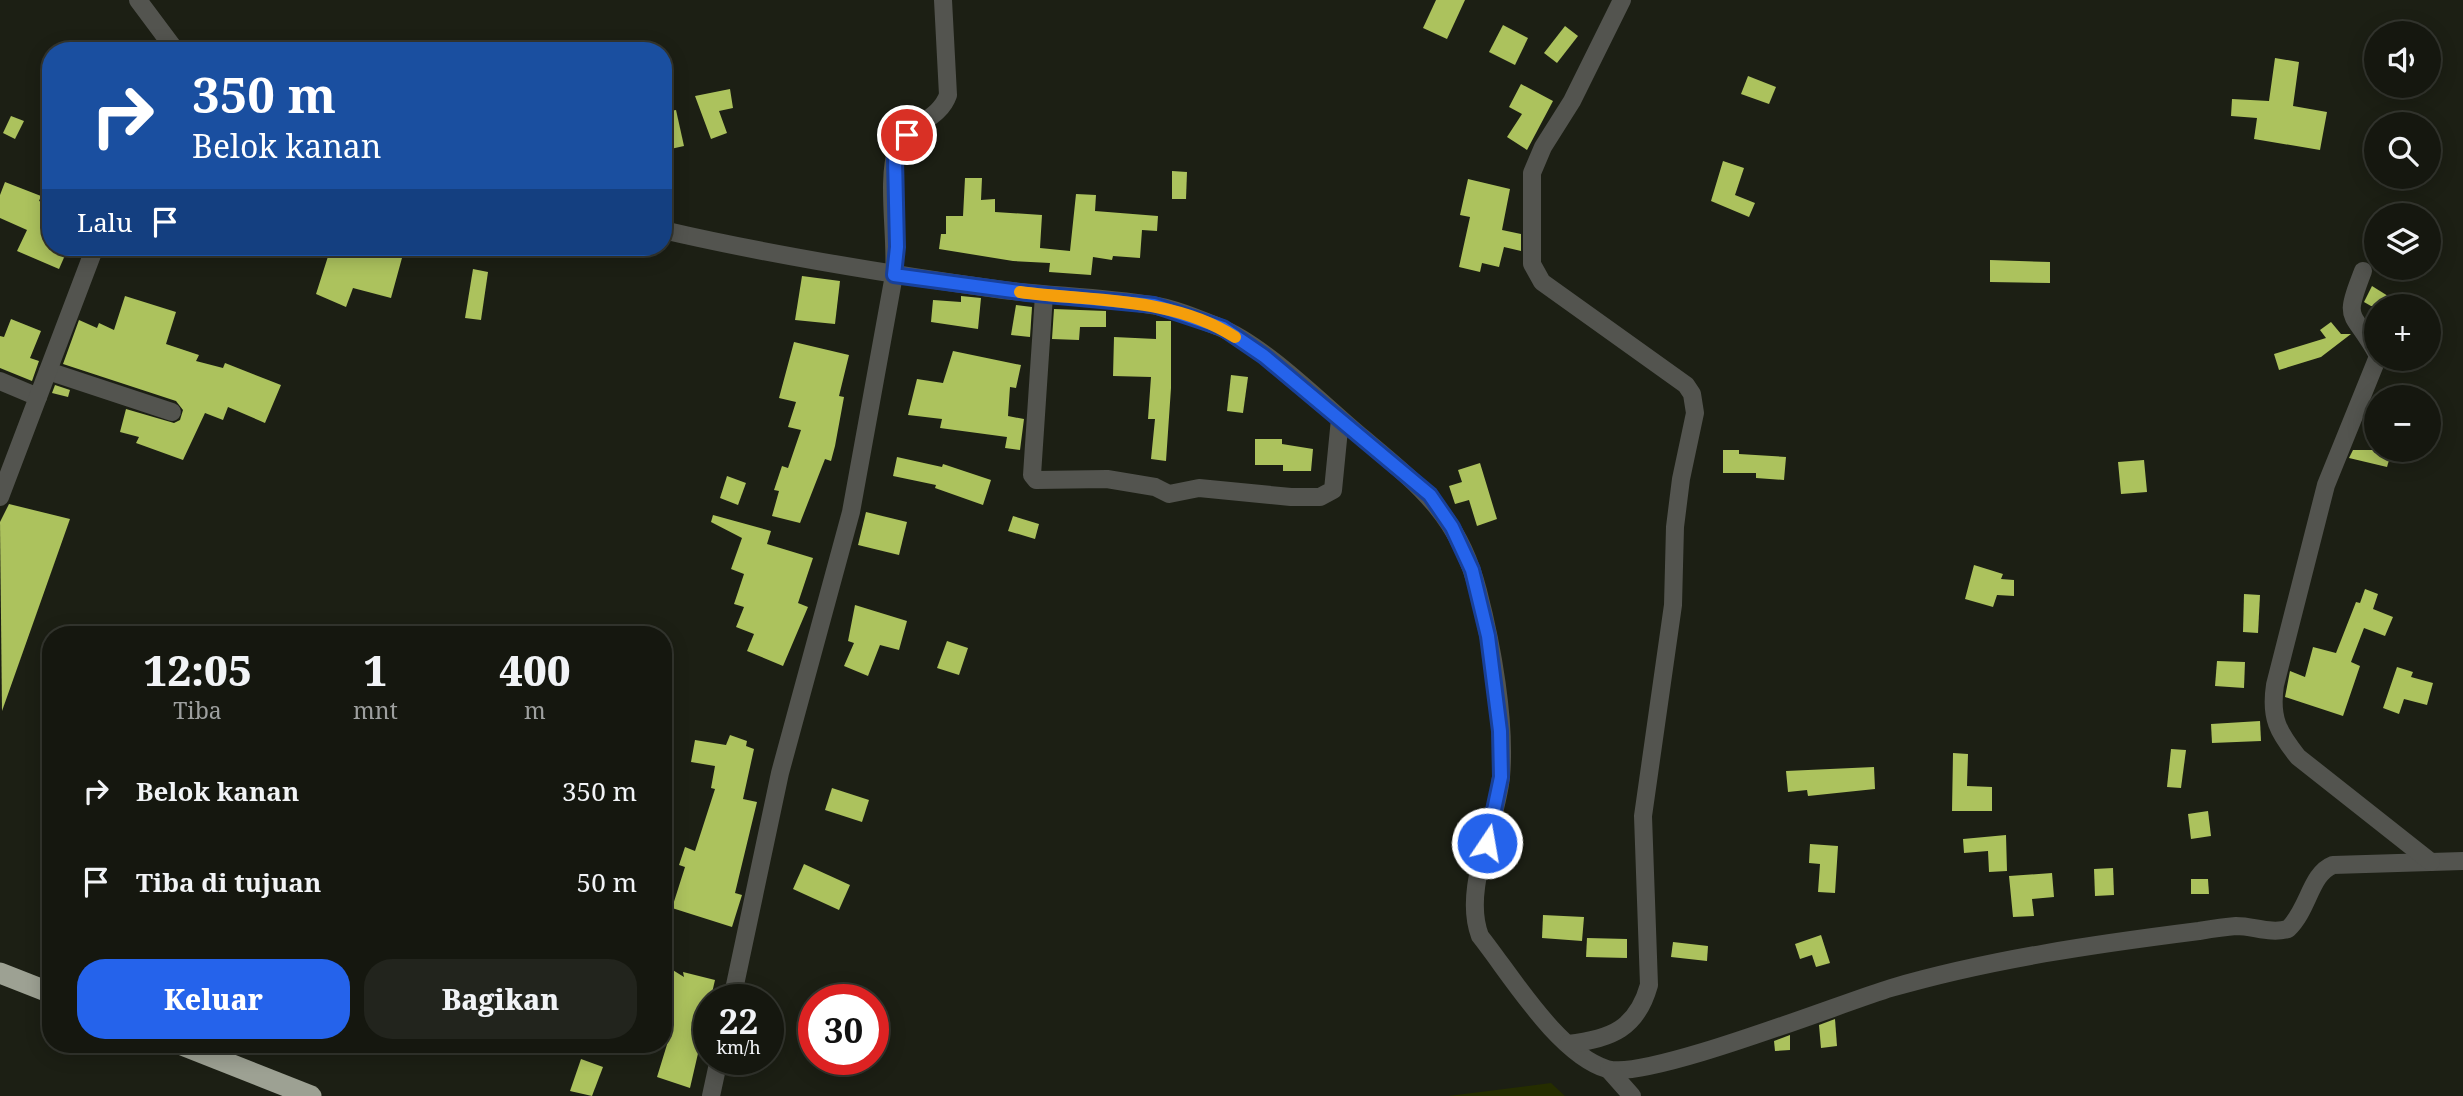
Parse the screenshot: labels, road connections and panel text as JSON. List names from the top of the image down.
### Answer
{
  "page": {
    "map_buttons": ["+", "−"],
    "turn": ["350 m", "Belok kanan"],
    "then": "Lalu",
    "eta": [
      "12:05",
      "Tiba",
      "1",
      "mnt",
      "400",
      "m"
    ],
    "list": [
      {
        "name": "Belok kanan",
        "value": "350 m"
      },
      {
        "name": "Tiba di tujuan",
        "value": "50 m"
      }
    ],
    "buttons": ["Keluar", "Bagikan"],
    "speed": "22 km/h",
    "limit": "30"
  }
}
